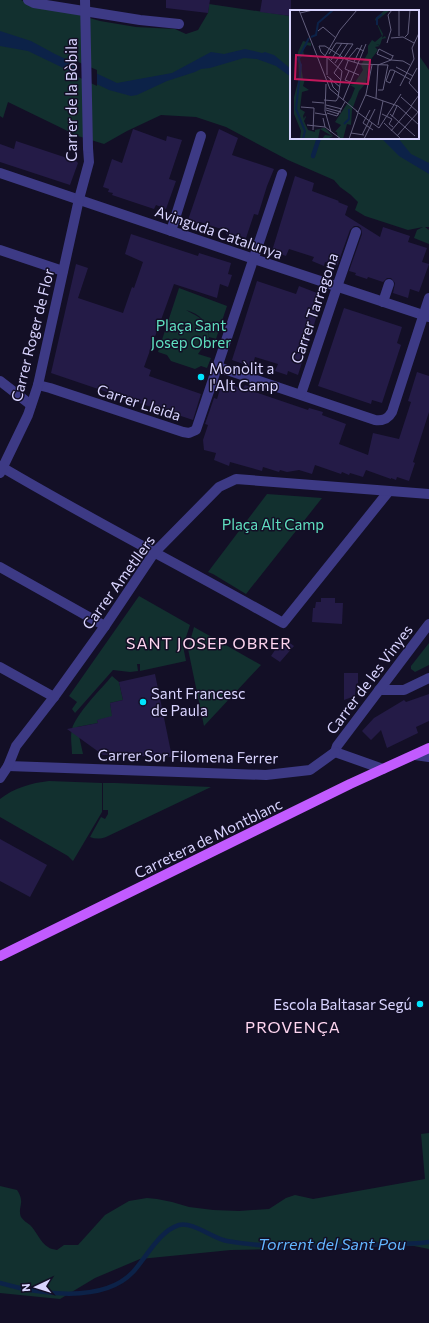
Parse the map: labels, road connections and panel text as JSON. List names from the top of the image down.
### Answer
{
  "streets": {
    "main road": ["Carretera de Montblanc"],
    "street": [
      "Carrer de la Bòbila",
      "Avinguda Catalunya",
      "Carrer Tarragona",
      "Carrer Roger de Flor",
      "Carrer Lleida",
      "Carrer Ametllers",
      "Carrer de les Vinyes",
      "Carrer Sor Filomena Ferrer"
    ]
  },
  "crossings": [
    ["Carrer de la Bòbila", "Avinguda Catalunya"],
    ["Carrer de la Bòbila", "Carrer Roger de Flor"],
    ["Avinguda Catalunya", "Carrer Tarragona"],
    ["Avinguda Catalunya", "Carrer Roger de Flor"],
    ["Avinguda Catalunya", "Carrer Lleida"],
    ["Carrer Roger de Flor", "Carrer Lleida"],
    ["Carrer Ametllers", "Carrer Sor Filomena Ferrer"],
    ["Carrer de les Vinyes", "Carrer Sor Filomena Ferrer"]
  ],
  "districts": ["SANT JOSEP OBRER", "PROVENÇA"],
  "water": ["Torrent del Sant Pou"],
  "parks": ["Plaça Sant Josep Obrer", "Plaça Alt Camp"],
  "places": ["Monòlit a l'Alt Camp", "Sant Francesc de Paula", "Escola Baltasar Segú"],
  "north": "left"
}
